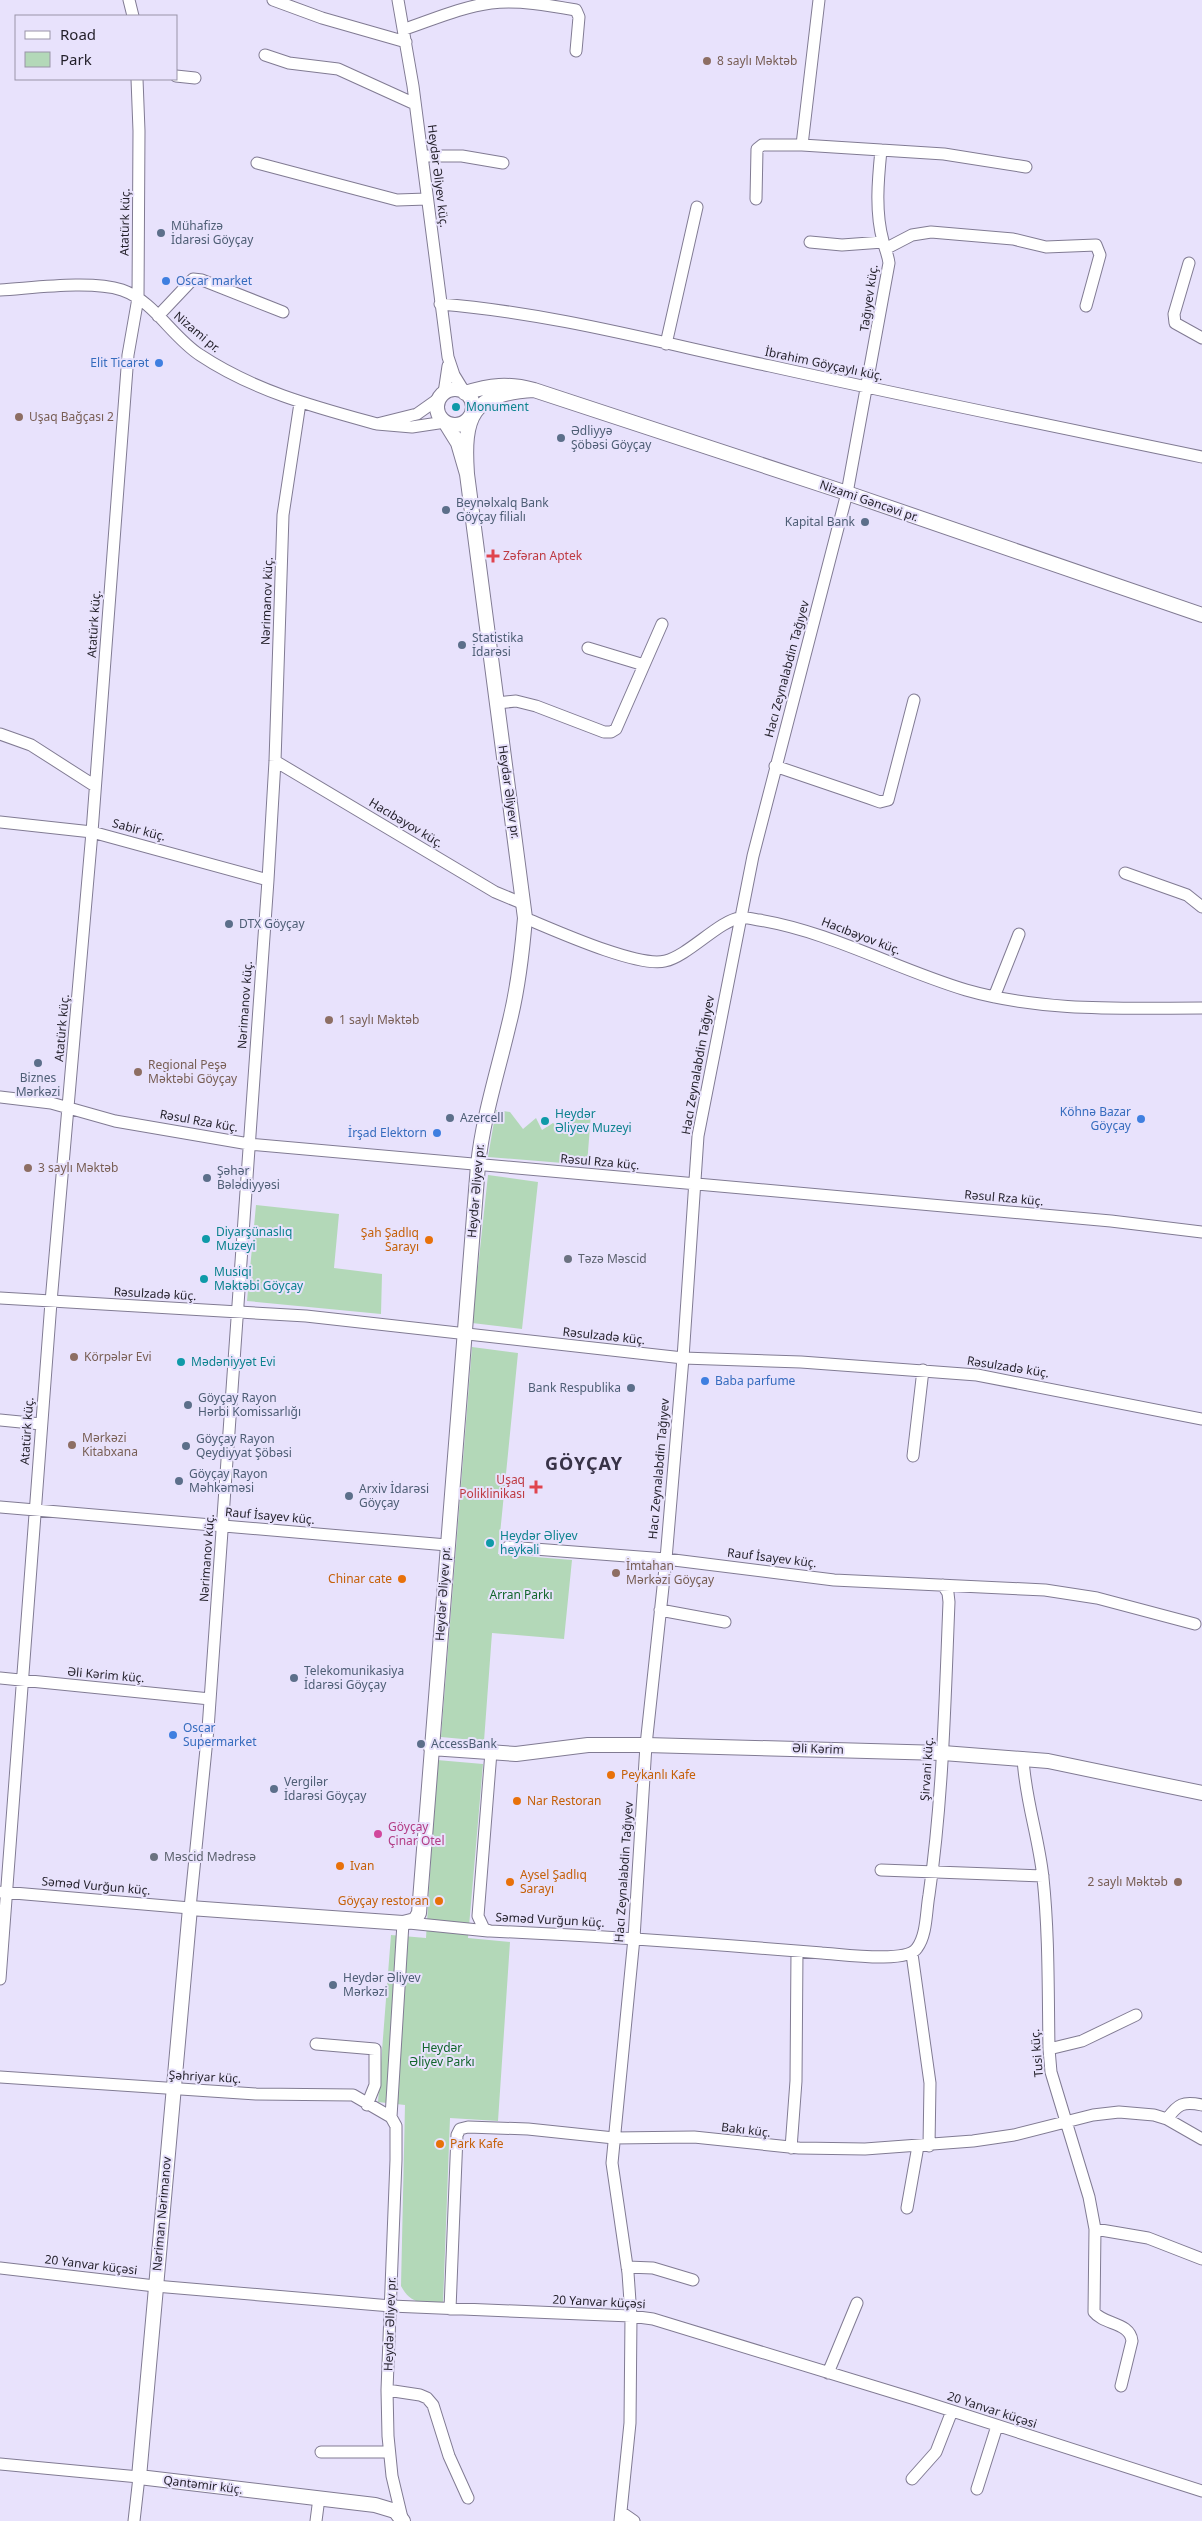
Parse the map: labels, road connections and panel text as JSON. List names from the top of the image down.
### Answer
{
  "streets": {
    "main road": [
      "Nizami Gəncəvi pr.",
      "Heydər Əliyev pr.",
      "Əli Kərim",
      "Nəriman Nərimanov",
      "Qantəmir küç."
    ],
    "street": [
      "Heydər Əliyev küç.",
      "Atatürk küç.",
      "Tağıyev küç.",
      "Nizami pr.",
      "İbrahim Göyçaylı küç.",
      "Nərimanov küç.",
      "Hacı Zeynalabdin Tağıyev",
      "Hacıbəyov küç.",
      "Sabir küç.",
      "Rəsul Rza küç.",
      "Rəsulzadə küç.",
      "Rauf İsayev küç.",
      "Əli Kərim küç.",
      "Şirvani küç.",
      "Səməd Vurğun küç.",
      "Tusi küç.",
      "Şəhriyar küç.",
      "Bakı küç.",
      "20 Yanvar küçəsi"
    ]
  },
  "crossings": [
    ["Heydər Əliyev küç.", "İbrahim Göyçaylı küç."],
    ["Atatürk küç.", "Nizami pr."],
    ["Atatürk küç.", "Sabir küç."],
    ["Atatürk küç.", "Rəsul Rza küç."],
    ["Atatürk küç.", "Rəsulzadə küç."],
    ["Atatürk küç.", "Rauf İsayev küç."],
    ["Atatürk küç.", "Əli Kərim küç."],
    ["Atatürk küç.", "Səməd Vurğun küç."],
    ["Tağıyev küç.", "İbrahim Göyçaylı küç."],
    ["Tağıyev küç.", "Nizami Gəncəvi pr."],
    ["Tağıyev küç.", "Hacı Zeynalabdin Tağıyev"],
    ["Nizami pr.", "Nizami Gəncəvi pr."],
    ["Nizami pr.", "Nərimanov küç."],
    ["Nizami Gəncəvi pr.", "Hacı Zeynalabdin Tağıyev"],
    ["Nərimanov küç.", "Hacıbəyov küç."],
    ["Nərimanov küç.", "Sabir küç."],
    ["Nərimanov küç.", "Rəsul Rza küç."],
    ["Nərimanov küç.", "Rəsulzadə küç."],
    ["Nərimanov küç.", "Rauf İsayev küç."],
    ["Nərimanov küç.", "Əli Kərim küç."],
    ["Nərimanov küç.", "Səməd Vurğun küç."],
    ["Nərimanov küç.", "Nəriman Nərimanov"],
    ["Hacı Zeynalabdin Tağıyev", "Hacıbəyov küç."],
    ["Hacı Zeynalabdin Tağıyev", "Rəsul Rza küç."],
    ["Hacı Zeynalabdin Tağıyev", "Rəsulzadə küç."],
    ["Hacı Zeynalabdin Tağıyev", "Rauf İsayev küç."],
    ["Hacı Zeynalabdin Tağıyev", "Əli Kərim"],
    ["Hacı Zeynalabdin Tağıyev", "Səməd Vurğun küç."],
    ["Hacı Zeynalabdin Tağıyev", "Bakı küç."],
    ["Hacı Zeynalabdin Tağıyev", "20 Yanvar küçəsi"],
    ["Heydər Əliyev pr.", "Hacıbəyov küç."],
    ["Heydər Əliyev pr.", "Rəsul Rza küç."],
    ["Heydər Əliyev pr.", "Rəsulzadə küç."],
    ["Heydər Əliyev pr.", "Rauf İsayev küç."],
    ["Heydər Əliyev pr.", "Əli Kərim"],
    ["Heydər Əliyev pr.", "Şəhriyar küç."],
    ["Heydər Əliyev pr.", "20 Yanvar küçəsi"],
    ["Heydər Əliyev pr.", "Qantəmir küç."],
    ["Rauf İsayev küç.", "Şirvani küç."],
    ["Əli Kərim", "Şirvani küç."],
    ["Əli Kərim", "Səməd Vurğun küç."],
    ["Əli Kərim", "Tusi küç."],
    ["Şirvani küç.", "Səməd Vurğun küç."],
    ["Səməd Vurğun küç.", "Nəriman Nərimanov"],
    ["Tusi küç.", "Bakı küç."],
    ["Şəhriyar küç.", "Nəriman Nərimanov"],
    ["Bakı küç.", "20 Yanvar küçəsi"],
    ["Nəriman Nərimanov", "20 Yanvar küçəsi"],
    ["Nəriman Nərimanov", "Qantəmir küç."]
  ],
  "districts": ["GÖYÇAY"],
  "parks": ["Arran Parkı", "Heydər Əliyev Parkı"],
  "places": {
    "other": [
      "8 saylı Məktəb",
      "Mühafizə İdarəsi Göyçay",
      "Oscar market",
      "Elit Ticarət",
      "Monument",
      "Uşaq Bağçası 2",
      "Ədliyyə Şöbəsi Göyçay",
      "Beynəlxalq Bank Göyçay filialı",
      "Kapital Bank",
      "Statistika İdarəsi",
      "DTX Göyçay",
      "1 saylı Məktəb",
      "Biznes Mərkəzi",
      "Regional Peşə Məktəbi Göyçay",
      "Azercell",
      "Köhnə Bazar Göyçay",
      "Heydər Əliyev Muzeyi",
      "İrşad Elektorn",
      "3 saylı Məktəb",
      "Şəhər Bələdiyyəsi",
      "Diyarşünaslıq Muzeyi",
      "Şah Şadlıq Sarayı",
      "Təzə Məscid",
      "Musiqi Məktəbi Göyçay",
      "Körpələr Evi",
      "Mədəniyyət Evi",
      "Baba parfume",
      "Bank Respublika",
      "Göyçay Rayon Hərbi Komissarlığı",
      "Mərkəzi Kitabxana",
      "Göyçay Rayon Qeydiyyat Şöbəsi",
      "Göyçay Rayon Məhkəməsi",
      "Arxiv İdarəsi Göyçay",
      "Heydər Əliyev heykəli",
      "İmtahan Mərkəzi Göyçay",
      "Chinar cate",
      "Telekomunikasiya İdarəsi Göyçay",
      "Oscar Supermarket",
      "AccessBank",
      "Peykanlı Kafe",
      "Vergilər İdarəsi Göyçay",
      "Nar Restoran",
      "Göyçay Çinar Otel",
      "Məscid Mədrəsə",
      "Ivan",
      "Aysel Şadlıq Sarayı",
      "2 saylı Məktəb",
      "Göyçay restoran",
      "Heydər Əliyev Mərkəzi",
      "Park Kafe"
    ],
    "health": ["Zəfəran Aptek", "Uşaq Poliklinikası"]
  },
  "legend": ["Road", "Park"]
}
